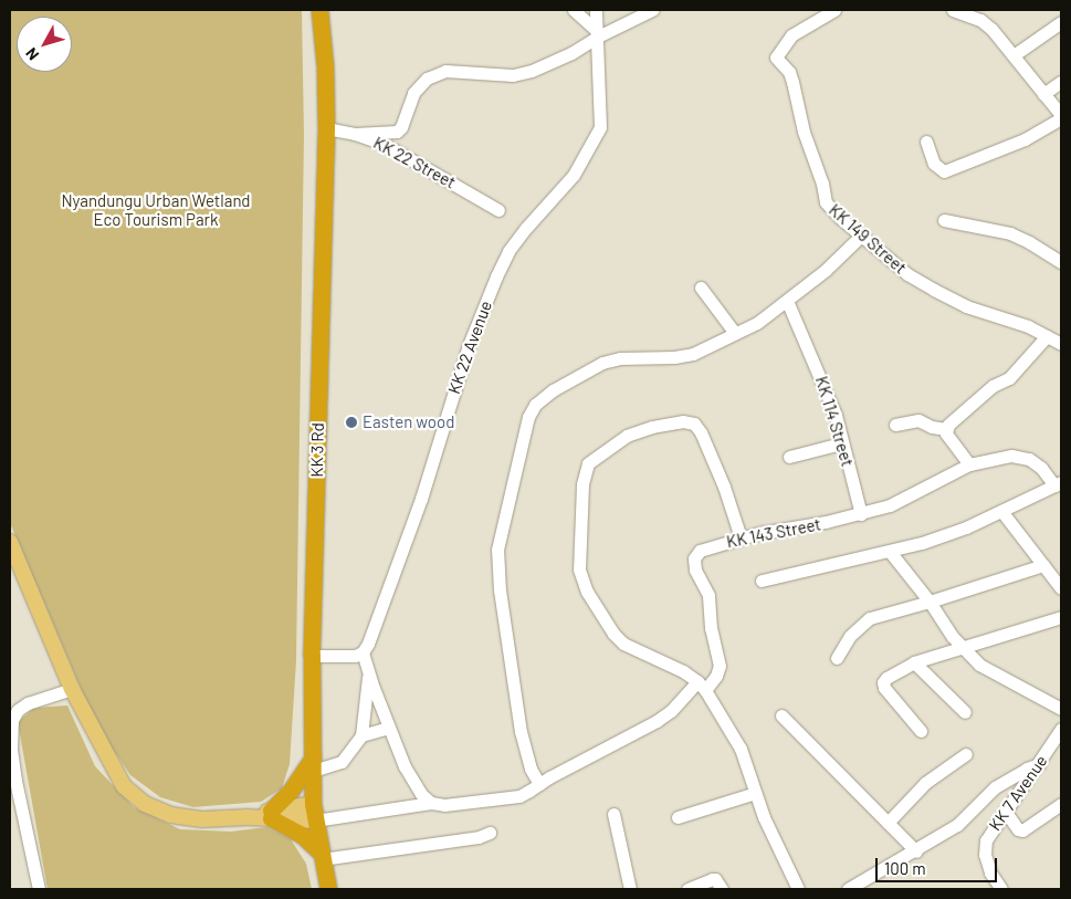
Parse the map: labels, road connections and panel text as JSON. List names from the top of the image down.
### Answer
{
  "streets": {
    "highway": ["KK 3 Rd"],
    "street": [
      "KK 22 Street",
      "KK 149 Street",
      "KK 22 Avenue",
      "KK 114 Street",
      "KK 143 Street",
      "KK 7 Avenue"
    ]
  },
  "crossings": [
    ["KK 22 Street", "KK 3 Rd"],
    ["KK 114 Street", "KK 143 Street"]
  ],
  "parks": ["Nyandungu Urban Wetland Eco Tourism Park"],
  "places": ["Easten wood"],
  "scale_bar": "100 m",
  "north": "bottom left"
}
